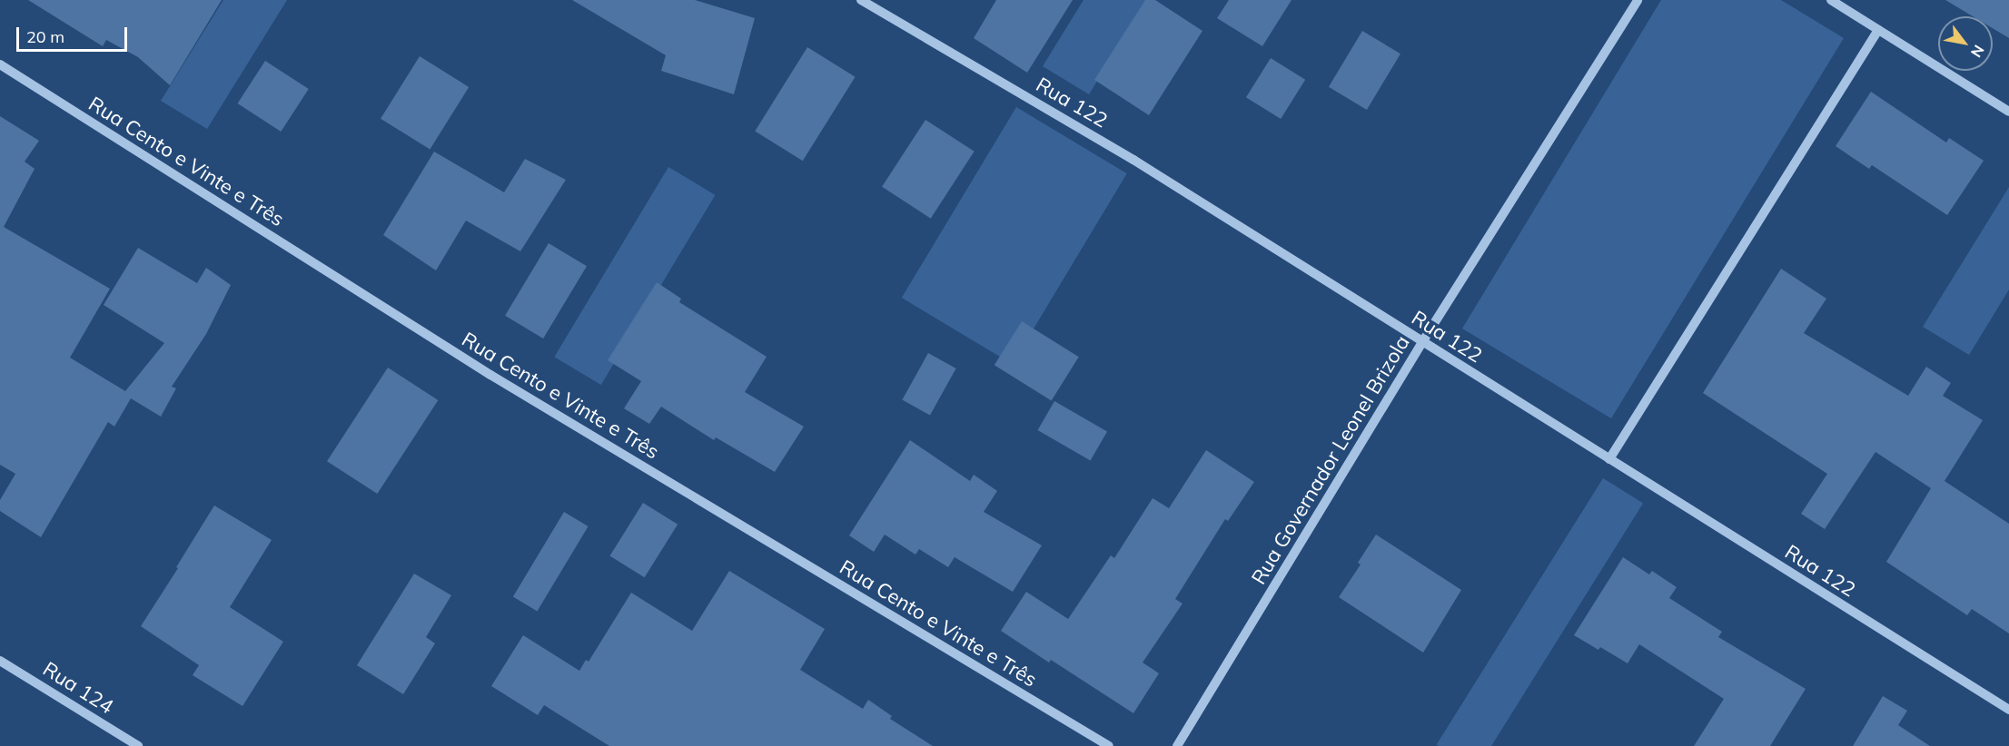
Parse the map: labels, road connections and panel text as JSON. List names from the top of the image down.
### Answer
{
  "streets": {
    "street": [
      "Rua 122",
      "Rua Cento e Vinte e Três",
      "Rua Governador Leonel Brizola",
      "Rua 124"
    ]
  },
  "crossings": [
    ["Rua 122", "Rua Governador Leonel Brizola"]
  ],
  "scale_bar": "20 m",
  "north": "bottom right"
}
